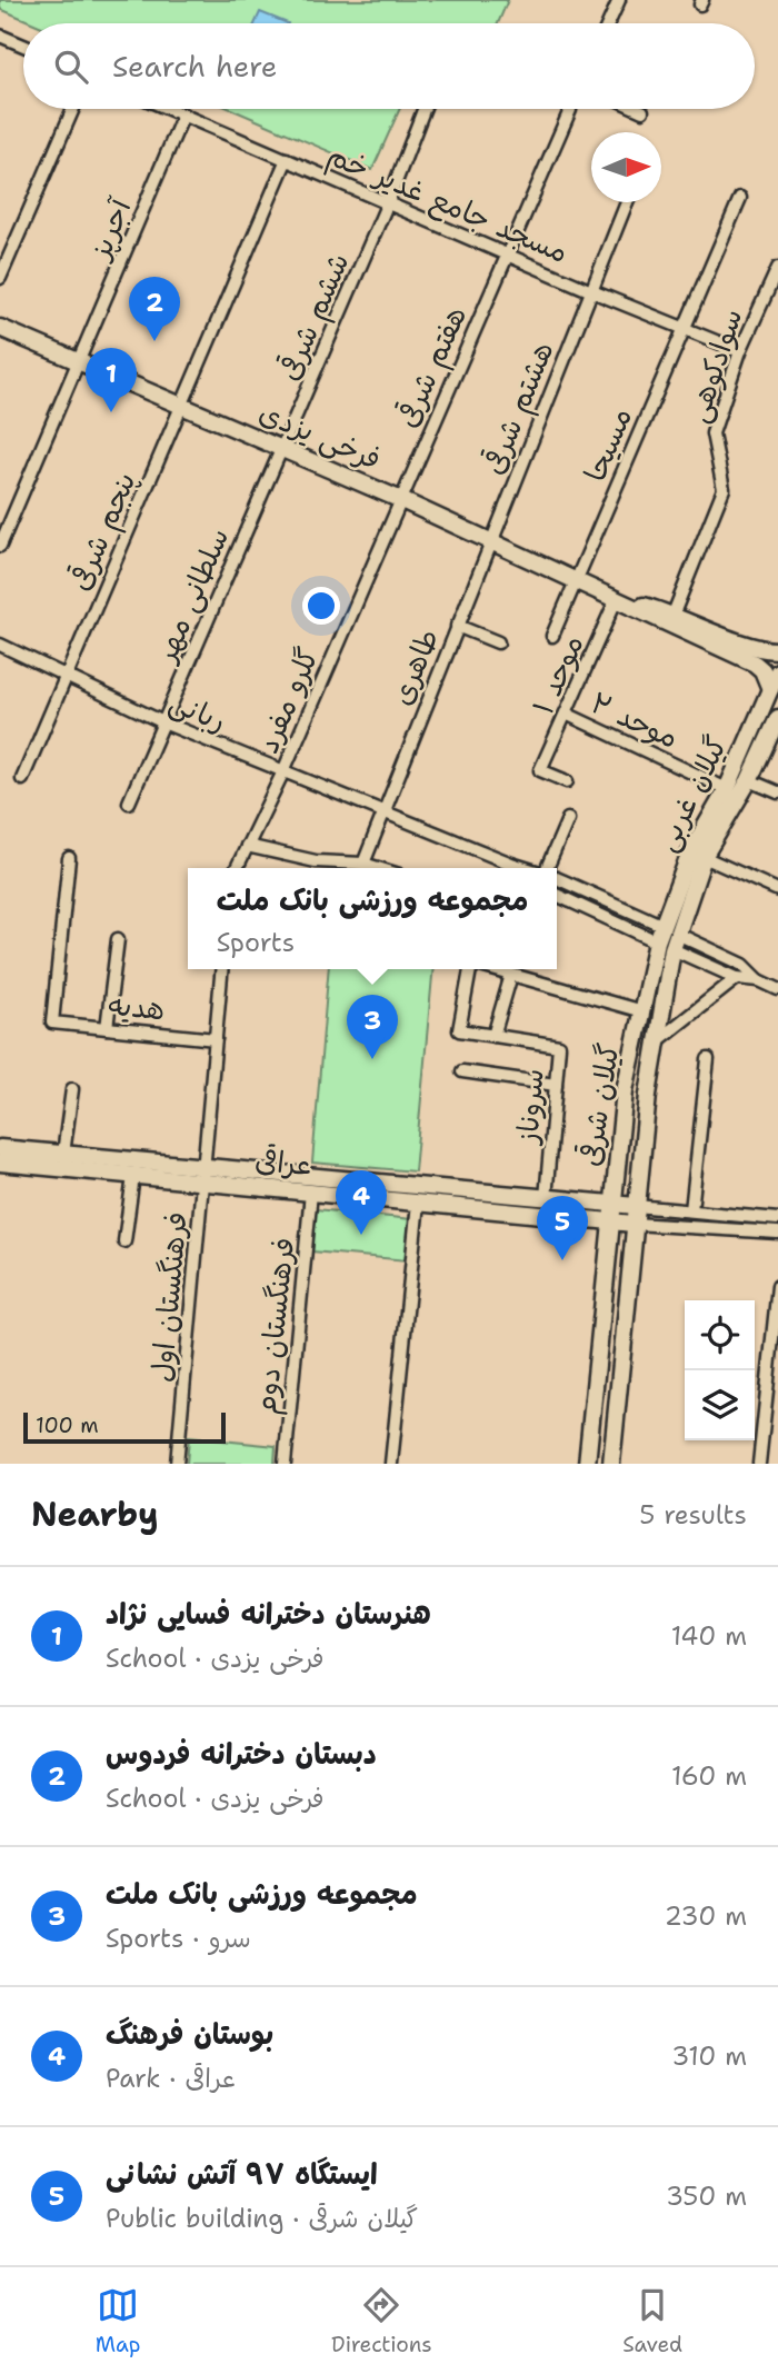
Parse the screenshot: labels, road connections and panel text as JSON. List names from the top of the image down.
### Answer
{
  "streets": {
    "main road": [
      "فرخی یزدی",
      "گیلان غربی",
      "گیلان شرقی",
      "عراقی"
    ],
    "street": [
      "مسجد جامع غدیر خم",
      "آجرپز",
      "ششم شرقی",
      "سوادکوهی",
      "هفتم شرقی",
      "هشتم شرقی",
      "مسیحا",
      "پنجم شرقی",
      "سلطانی مهر",
      "طاهری",
      "موحد ۱",
      "گلرو مفرد",
      "ربانی",
      "موحد ۲",
      "هدیه",
      "سروناز",
      "فرهنگستان اول",
      "فرهنگستان دوم"
    ]
  },
  "crossings": [
    ["مسجد جامع غدیر خم", "آجرپز"],
    ["مسجد جامع غدیر خم", "ششم شرقی"],
    ["مسجد جامع غدیر خم", "سوادکوهی"],
    ["مسجد جامع غدیر خم", "هفتم شرقی"],
    ["مسجد جامع غدیر خم", "هشتم شرقی"],
    ["مسجد جامع غدیر خم", "مسیحا"],
    ["مسجد جامع غدیر خم", "پنجم شرقی"],
    ["آجرپز", "فرخی یزدی"],
    ["ششم شرقی", "فرخی یزدی"],
    ["ششم شرقی", "سلطانی مهر"],
    ["سوادکوهی", "فرخی یزدی"],
    ["هفتم شرقی", "فرخی یزدی"],
    ["هفتم شرقی", "گلرو مفرد"],
    ["هشتم شرقی", "فرخی یزدی"],
    ["هشتم شرقی", "طاهری"],
    ["فرخی یزدی", "مسیحا"],
    ["فرخی یزدی", "پنجم شرقی"],
    ["فرخی یزدی", "سلطانی مهر"],
    ["فرخی یزدی", "طاهری"],
    ["فرخی یزدی", "موحد ۱"],
    ["فرخی یزدی", "گلرو مفرد"],
    ["فرخی یزدی", "گیلان غربی"],
    ["پنجم شرقی", "ربانی"],
    ["سلطانی مهر", "ربانی"],
    ["طاهری", "ربانی"],
    ["موحد ۱", "موحد ۲"],
    ["گلرو مفرد", "ربانی"],
    ["موحد ۲", "گیلان غربی"],
    ["گیلان غربی", "گیلان شرقی"],
    ["گیلان شرقی", "سروناز"],
    ["گیلان شرقی", "عراقی"],
    ["سروناز", "عراقی"],
    ["عراقی", "فرهنگستان اول"],
    ["عراقی", "فرهنگستان دوم"]
  ],
  "scale_bar": "100 m",
  "north": "right",
  "page": {
    "search": "Search here",
    "pins": [
      "2",
      "1",
      "3",
      "4",
      "5"
    ],
    "popup": ["مجموعه ورزشی بانک ملت", "Sports"],
    "scale": "100 m",
    "heading": ["Nearby", "5 results"],
    "list": [
      {
        "mark": "1",
        "name": "هنرستان دخترانه فسایی نژاد",
        "note": "School · فرخی یزدی",
        "value": "140 m"
      },
      {
        "mark": "2",
        "name": "دبستان دخترانه فردوس",
        "note": "School · فرخی یزدی",
        "value": "160 m"
      },
      {
        "mark": "3",
        "name": "مجموعه ورزشی بانک ملت",
        "note": "Sports · سرو",
        "value": "230 m"
      },
      {
        "mark": "4",
        "name": "بوستان فرهنگ",
        "note": "Park · عراقی",
        "value": "310 m"
      },
      {
        "mark": "5",
        "name": "ایستگاه ۹۷ آتش نشانی",
        "note": "Public building · گیلان شرقی",
        "value": "350 m"
      }
    ],
    "nav": ["Map", "Directions", "Saved"]
  }
}
